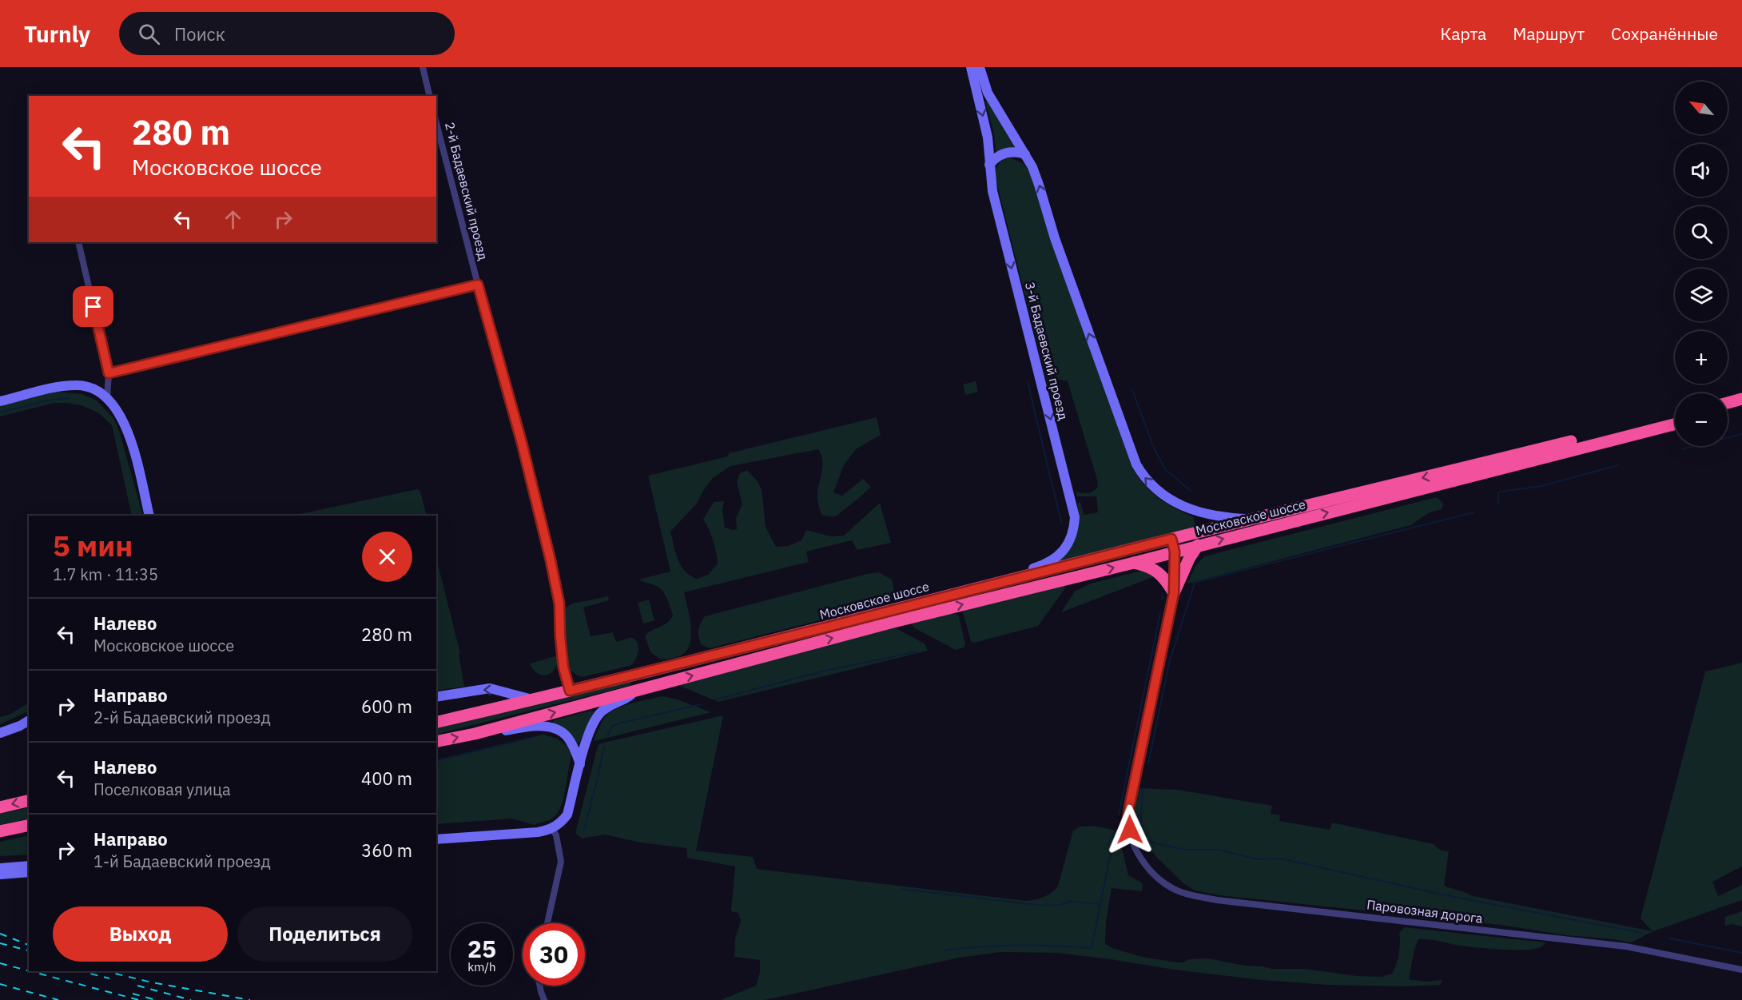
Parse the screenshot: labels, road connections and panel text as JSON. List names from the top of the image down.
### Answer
{
  "streets": {
    "highway": ["Московское шоссе"],
    "street": ["2-й Бадаевский проезд", "3-й Бадаевский проезд", "Паровозная дорога"]
  },
  "crossings": [
    ["2-й Бадаевский проезд", "Московское шоссе"],
    ["3-й Бадаевский проезд", "Московское шоссе"],
    ["Московское шоссе", "Паровозная дорога"]
  ],
  "one_way": ["3-й Бадаевский проезд"],
  "north": "top left",
  "page": {
    "header": "Turnly",
    "search": "Поиск",
    "nav": ["Карта", "Маршрут", "Сохранённые"],
    "map_buttons": ["+", "−"],
    "turn": ["280 m", "Московское шоссе"],
    "heading": ["5 мин", "1.7 km · 11:35"],
    "list": [
      {
        "name": "Налево",
        "note": "Московское шоссе",
        "value": "280 m"
      },
      {
        "name": "Направо",
        "note": "2-й Бадаевский проезд",
        "value": "600 m"
      },
      {
        "name": "Налево",
        "note": "Поселковая улица",
        "value": "400 m"
      },
      {
        "name": "Направо",
        "note": "1-й Бадаевский проезд",
        "value": "360 m"
      }
    ],
    "buttons": ["Выход", "Поделиться"],
    "speed": "25 km/h",
    "limit": "30"
  }
}
